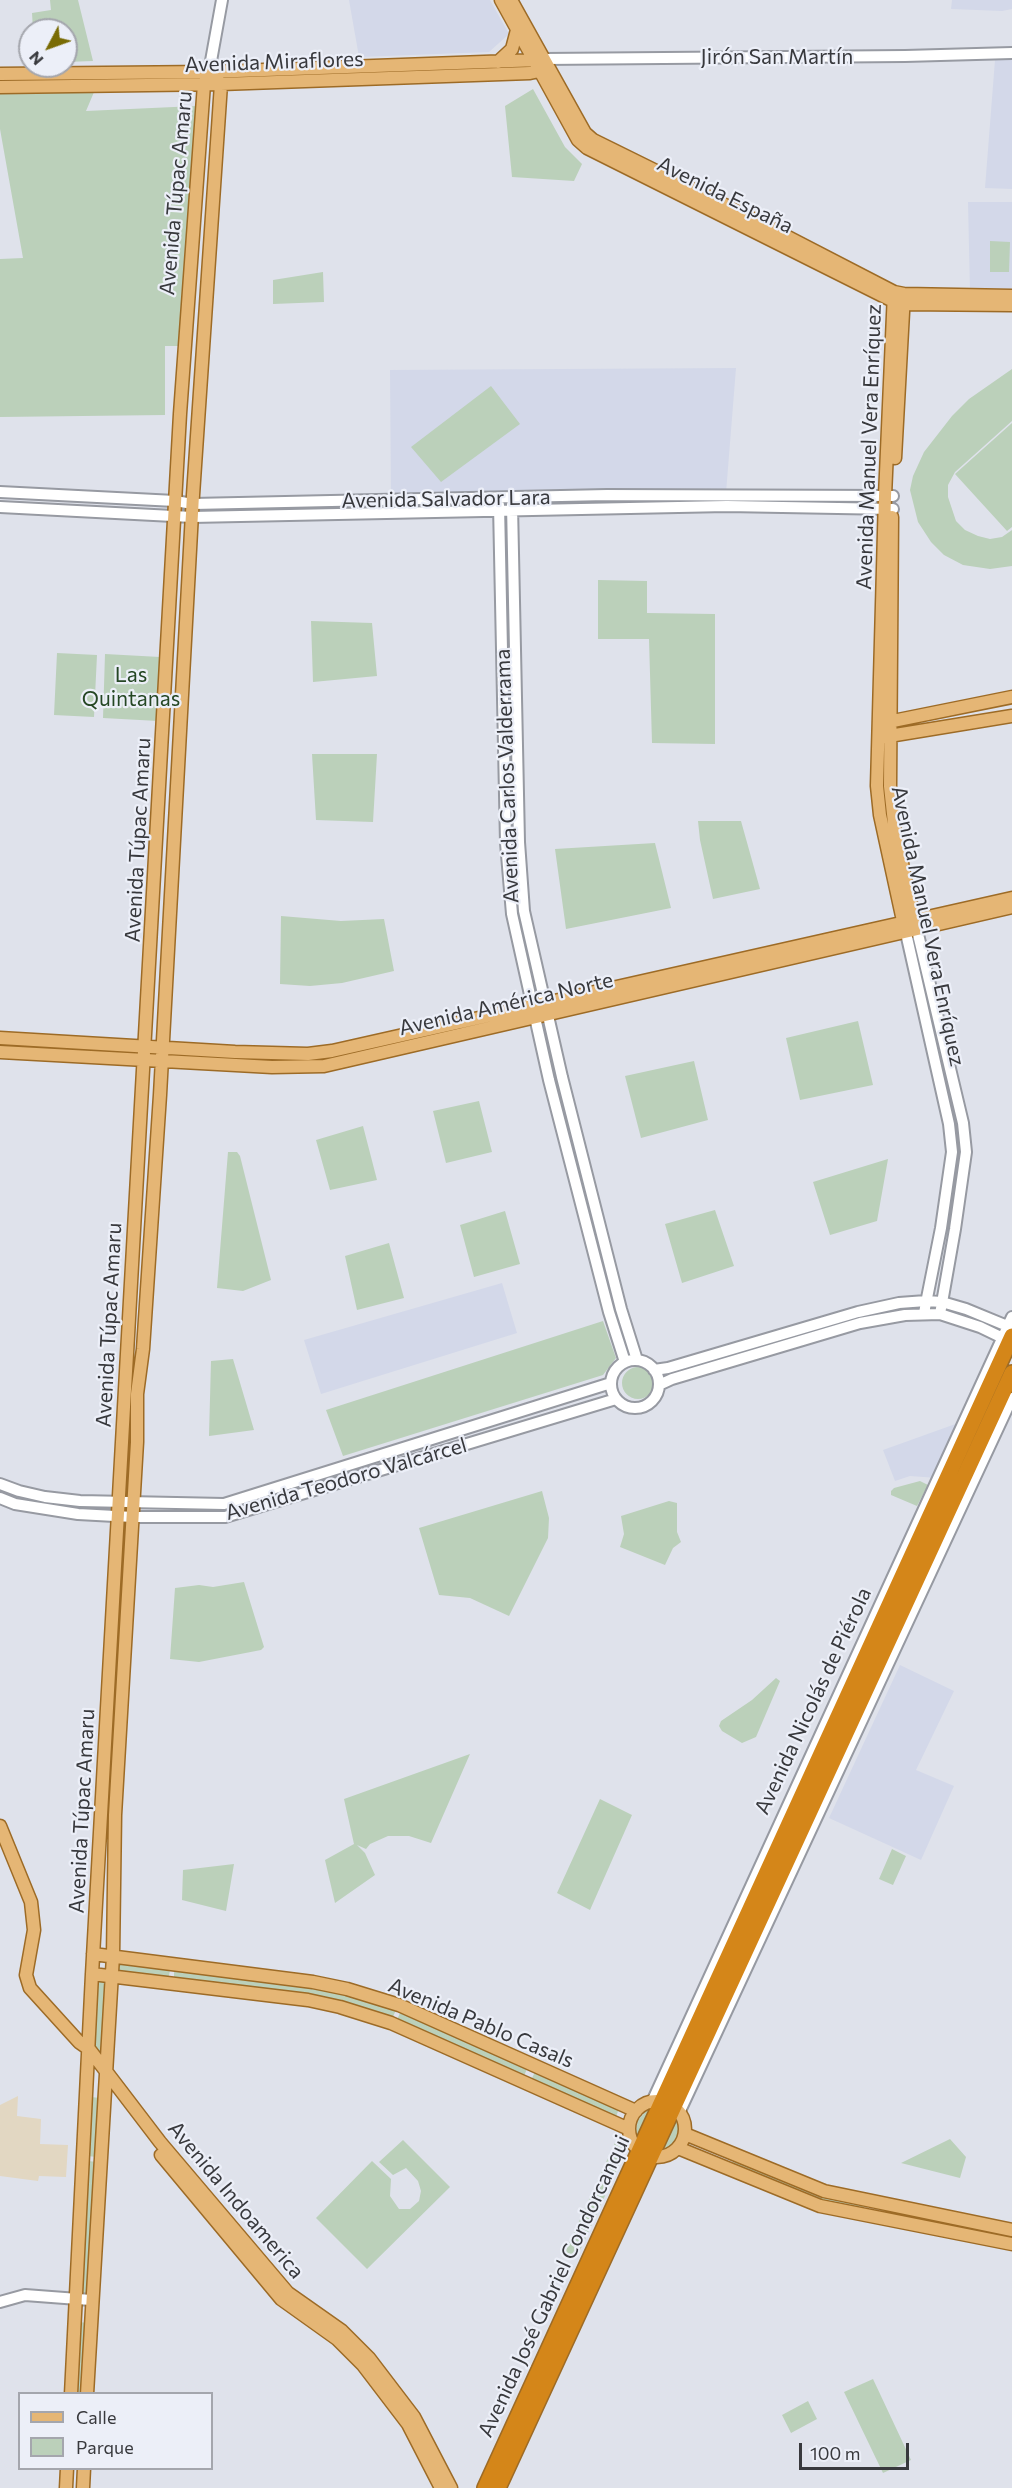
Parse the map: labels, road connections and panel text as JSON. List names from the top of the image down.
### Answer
{
  "streets": {
    "highway": ["Avenida Nicolás de Piérola", "Avenida José Gabriel Condorcanqui"],
    "main road": [
      "Avenida Miraflores",
      "Avenida Túpac Amaru",
      "Avenida España",
      "Avenida Manuel Vera Enríquez",
      "Avenida América Norte",
      "Avenida Pablo Casals",
      "Avenida Indoamerica"
    ],
    "street": [
      "Jirón San Martín",
      "Avenida Salvador Lara",
      "Avenida Carlos Valderrama",
      "Avenida Teodoro Valcárcel"
    ]
  },
  "crossings": [
    ["Jirón San Martín", "Avenida Miraflores"],
    ["Jirón San Martín", "Avenida España"],
    ["Avenida Miraflores", "Avenida Túpac Amaru"],
    ["Avenida Miraflores", "Avenida España"],
    ["Avenida Túpac Amaru", "Avenida Salvador Lara"],
    ["Avenida Túpac Amaru", "Avenida América Norte"],
    ["Avenida Túpac Amaru", "Avenida Teodoro Valcárcel"],
    ["Avenida Túpac Amaru", "Avenida Pablo Casals"],
    ["Avenida Túpac Amaru", "Avenida Indoamerica"],
    ["Avenida España", "Avenida Manuel Vera Enríquez"],
    ["Avenida Manuel Vera Enríquez", "Avenida Salvador Lara"],
    ["Avenida Manuel Vera Enríquez", "Avenida América Norte"],
    ["Avenida Salvador Lara", "Avenida Carlos Valderrama"],
    ["Avenida Carlos Valderrama", "Avenida América Norte"],
    ["Avenida Carlos Valderrama", "Avenida Teodoro Valcárcel"],
    ["Avenida Nicolás de Piérola", "Avenida José Gabriel Condorcanqui"]
  ],
  "parks": ["Las Quintanas"],
  "legend": ["Calle", "Parque"],
  "scale_bar": "100 m",
  "north": "bottom left"
}
